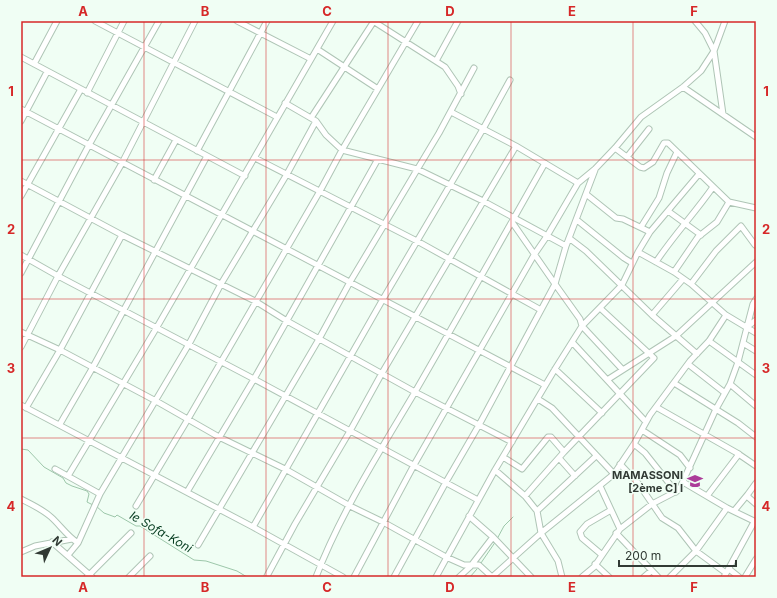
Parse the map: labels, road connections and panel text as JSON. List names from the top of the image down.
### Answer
{
  "water": ["le Sofa-Koni"],
  "places": {
    "school or university": ["MAMASSONI [2ème C] I"]
  },
  "scale_bar": "200 m",
  "north": "top right",
  "grid": {
    "columns": [
      "A",
      "B",
      "C",
      "D",
      "E",
      "F"
    ],
    "rows": [
      "1",
      "2",
      "3",
      "4"
    ]
  }
}
